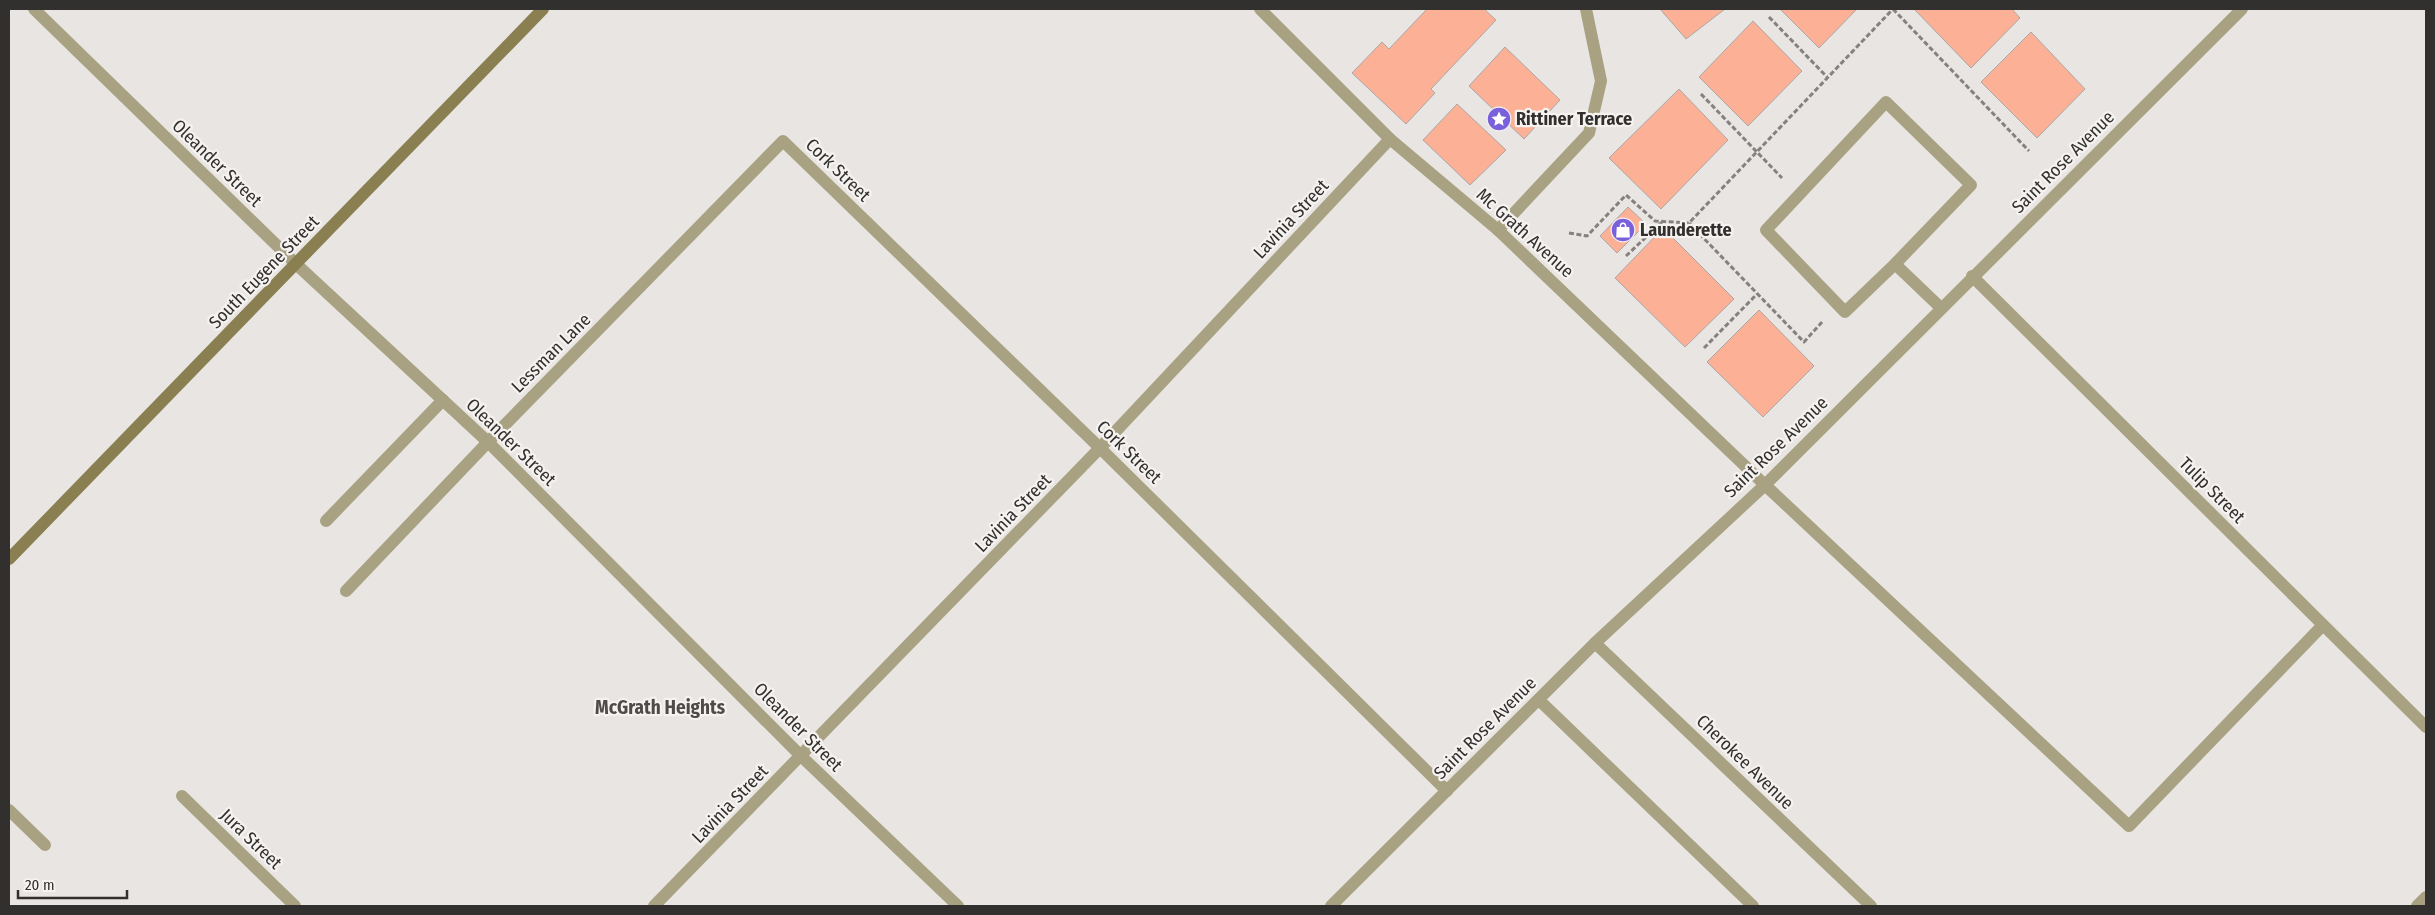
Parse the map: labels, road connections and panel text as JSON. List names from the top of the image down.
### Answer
{
  "streets": {
    "street": [
      "Saint Rose Avenue",
      "Oleander Street",
      "Cork Street",
      "Lavinia Street",
      "Mc Grath Avenue",
      "South Eugene Street",
      "Lessman Lane",
      "Tulip Street",
      "Cherokee Avenue",
      "Jura Street"
    ]
  },
  "crossings": [
    ["Saint Rose Avenue", "Cork Street"],
    ["Saint Rose Avenue", "Mc Grath Avenue"],
    ["Saint Rose Avenue", "Tulip Street"],
    ["Saint Rose Avenue", "Cherokee Avenue"],
    ["Oleander Street", "Lavinia Street"],
    ["Oleander Street", "South Eugene Street"],
    ["Oleander Street", "Lessman Lane"],
    ["Cork Street", "Lavinia Street"],
    ["Cork Street", "Lessman Lane"],
    ["Lavinia Street", "Mc Grath Avenue"],
    ["Mc Grath Avenue", "Tulip Street"]
  ],
  "districts": ["McGrath Heights"],
  "places": {
    "place": ["Rittiner Terrace"],
    "shop": ["Launderette"]
  },
  "scale_bar": "20 m"
}
